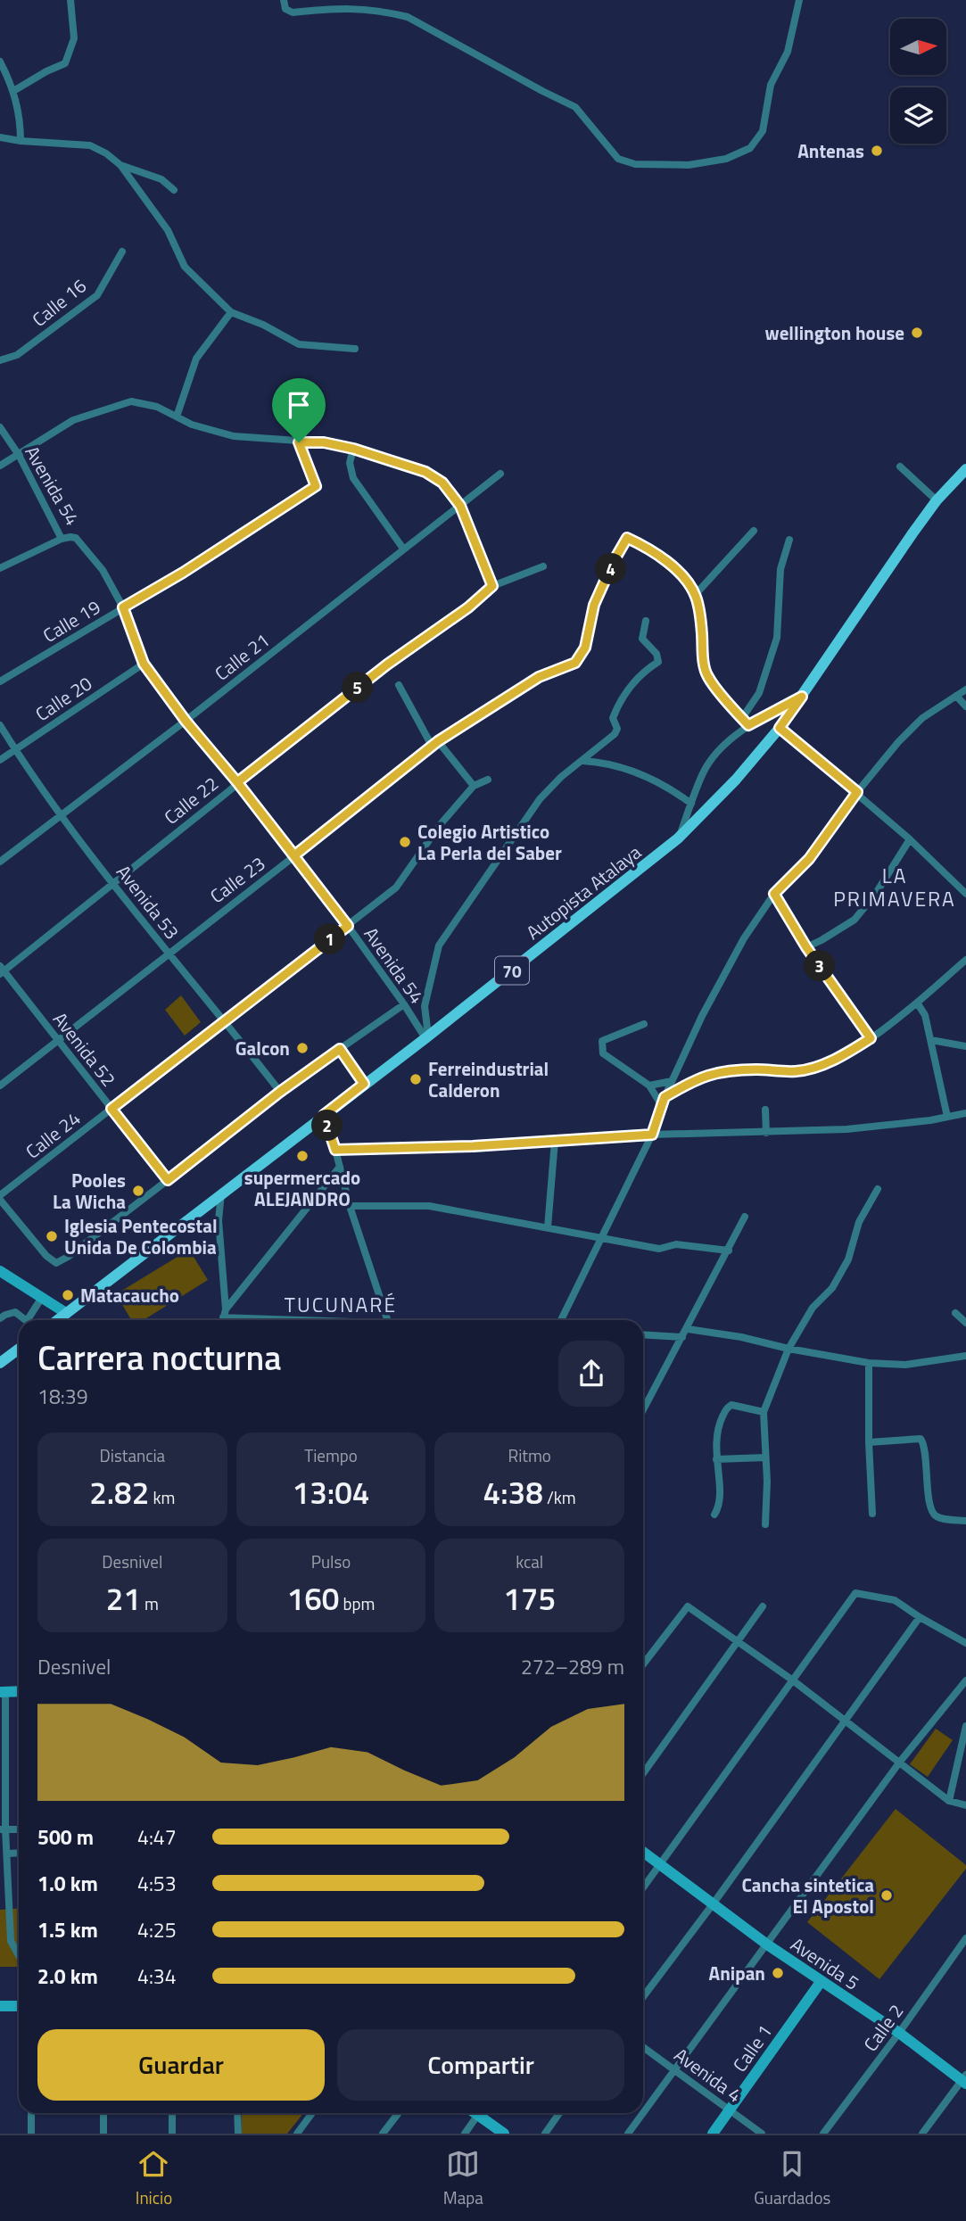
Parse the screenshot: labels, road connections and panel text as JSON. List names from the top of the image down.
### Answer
{
  "streets": {
    "main road": ["Autopista Atalaya", "70"],
    "street": [
      "Calle 16",
      "Avenida 54",
      "Calle 19",
      "Calle 21",
      "Calle 20",
      "Calle 22",
      "Calle 23",
      "Avenida 53",
      "Avenida 52",
      "Calle 24",
      "Avenida 5",
      "Calle 2",
      "Calle 1",
      "Avenida 4"
    ]
  },
  "crossings": [
    ["Avenida 54", "Calle 19"],
    ["Avenida 54", "Calle 21"],
    ["Avenida 54", "Calle 20"],
    ["Avenida 54", "Calle 22"],
    ["Avenida 54", "Calle 23"],
    ["Avenida 54", "Autopista Atalaya"],
    ["Avenida 54", "Calle 24"],
    ["Calle 21", "Avenida 53"],
    ["Calle 20", "Avenida 53"],
    ["Calle 22", "Avenida 53"],
    ["Calle 22", "Avenida 52"],
    ["Calle 23", "Avenida 53"],
    ["Calle 23", "Avenida 52"],
    ["Avenida 53", "Calle 24"],
    ["Avenida 52", "Calle 24"],
    ["Avenida 5", "Calle 2"],
    ["Avenida 5", "Calle 1"],
    ["Calle 1", "Avenida 4"]
  ],
  "districts": ["LA PRIMAVERA", "TUCUNARÉ"],
  "places": [
    "Antenas",
    "wellington house",
    "Colegio Artistico La Perla del Saber",
    "Galcon",
    "Ferreindustrial Calderon",
    "supermercado ALEJANDRO",
    "Pooles La Wicha",
    "Iglesia Pentecostal Unida De Colombia",
    "Matacaucho",
    "Cancha sintetica El Apostol",
    "Anipan"
  ],
  "north": "right",
  "page": {
    "pins": [
      "4",
      "5",
      "1",
      "3",
      "2"
    ],
    "heading": ["Carrera nocturna", "18:39"],
    "stats": [
      ["Distancia", "2.82 km"],
      ["Tiempo", "13:04"],
      ["Ritmo", "4:38 /km"],
      ["Desnivel", "21 m"],
      ["Pulso", "160 bpm"],
      ["kcal", "175"]
    ],
    "chart": ["Desnivel", "272–289 m"],
    "list": [
      {
        "name": "500 m",
        "note": "4:47"
      },
      {
        "name": "1.0 km",
        "note": "4:53"
      },
      {
        "name": "1.5 km",
        "note": "4:25"
      },
      {
        "name": "2.0 km",
        "note": "4:34"
      }
    ],
    "buttons": ["Guardar", "Compartir"],
    "tabs": ["Inicio", "Mapa", "Guardados"]
  }
}
